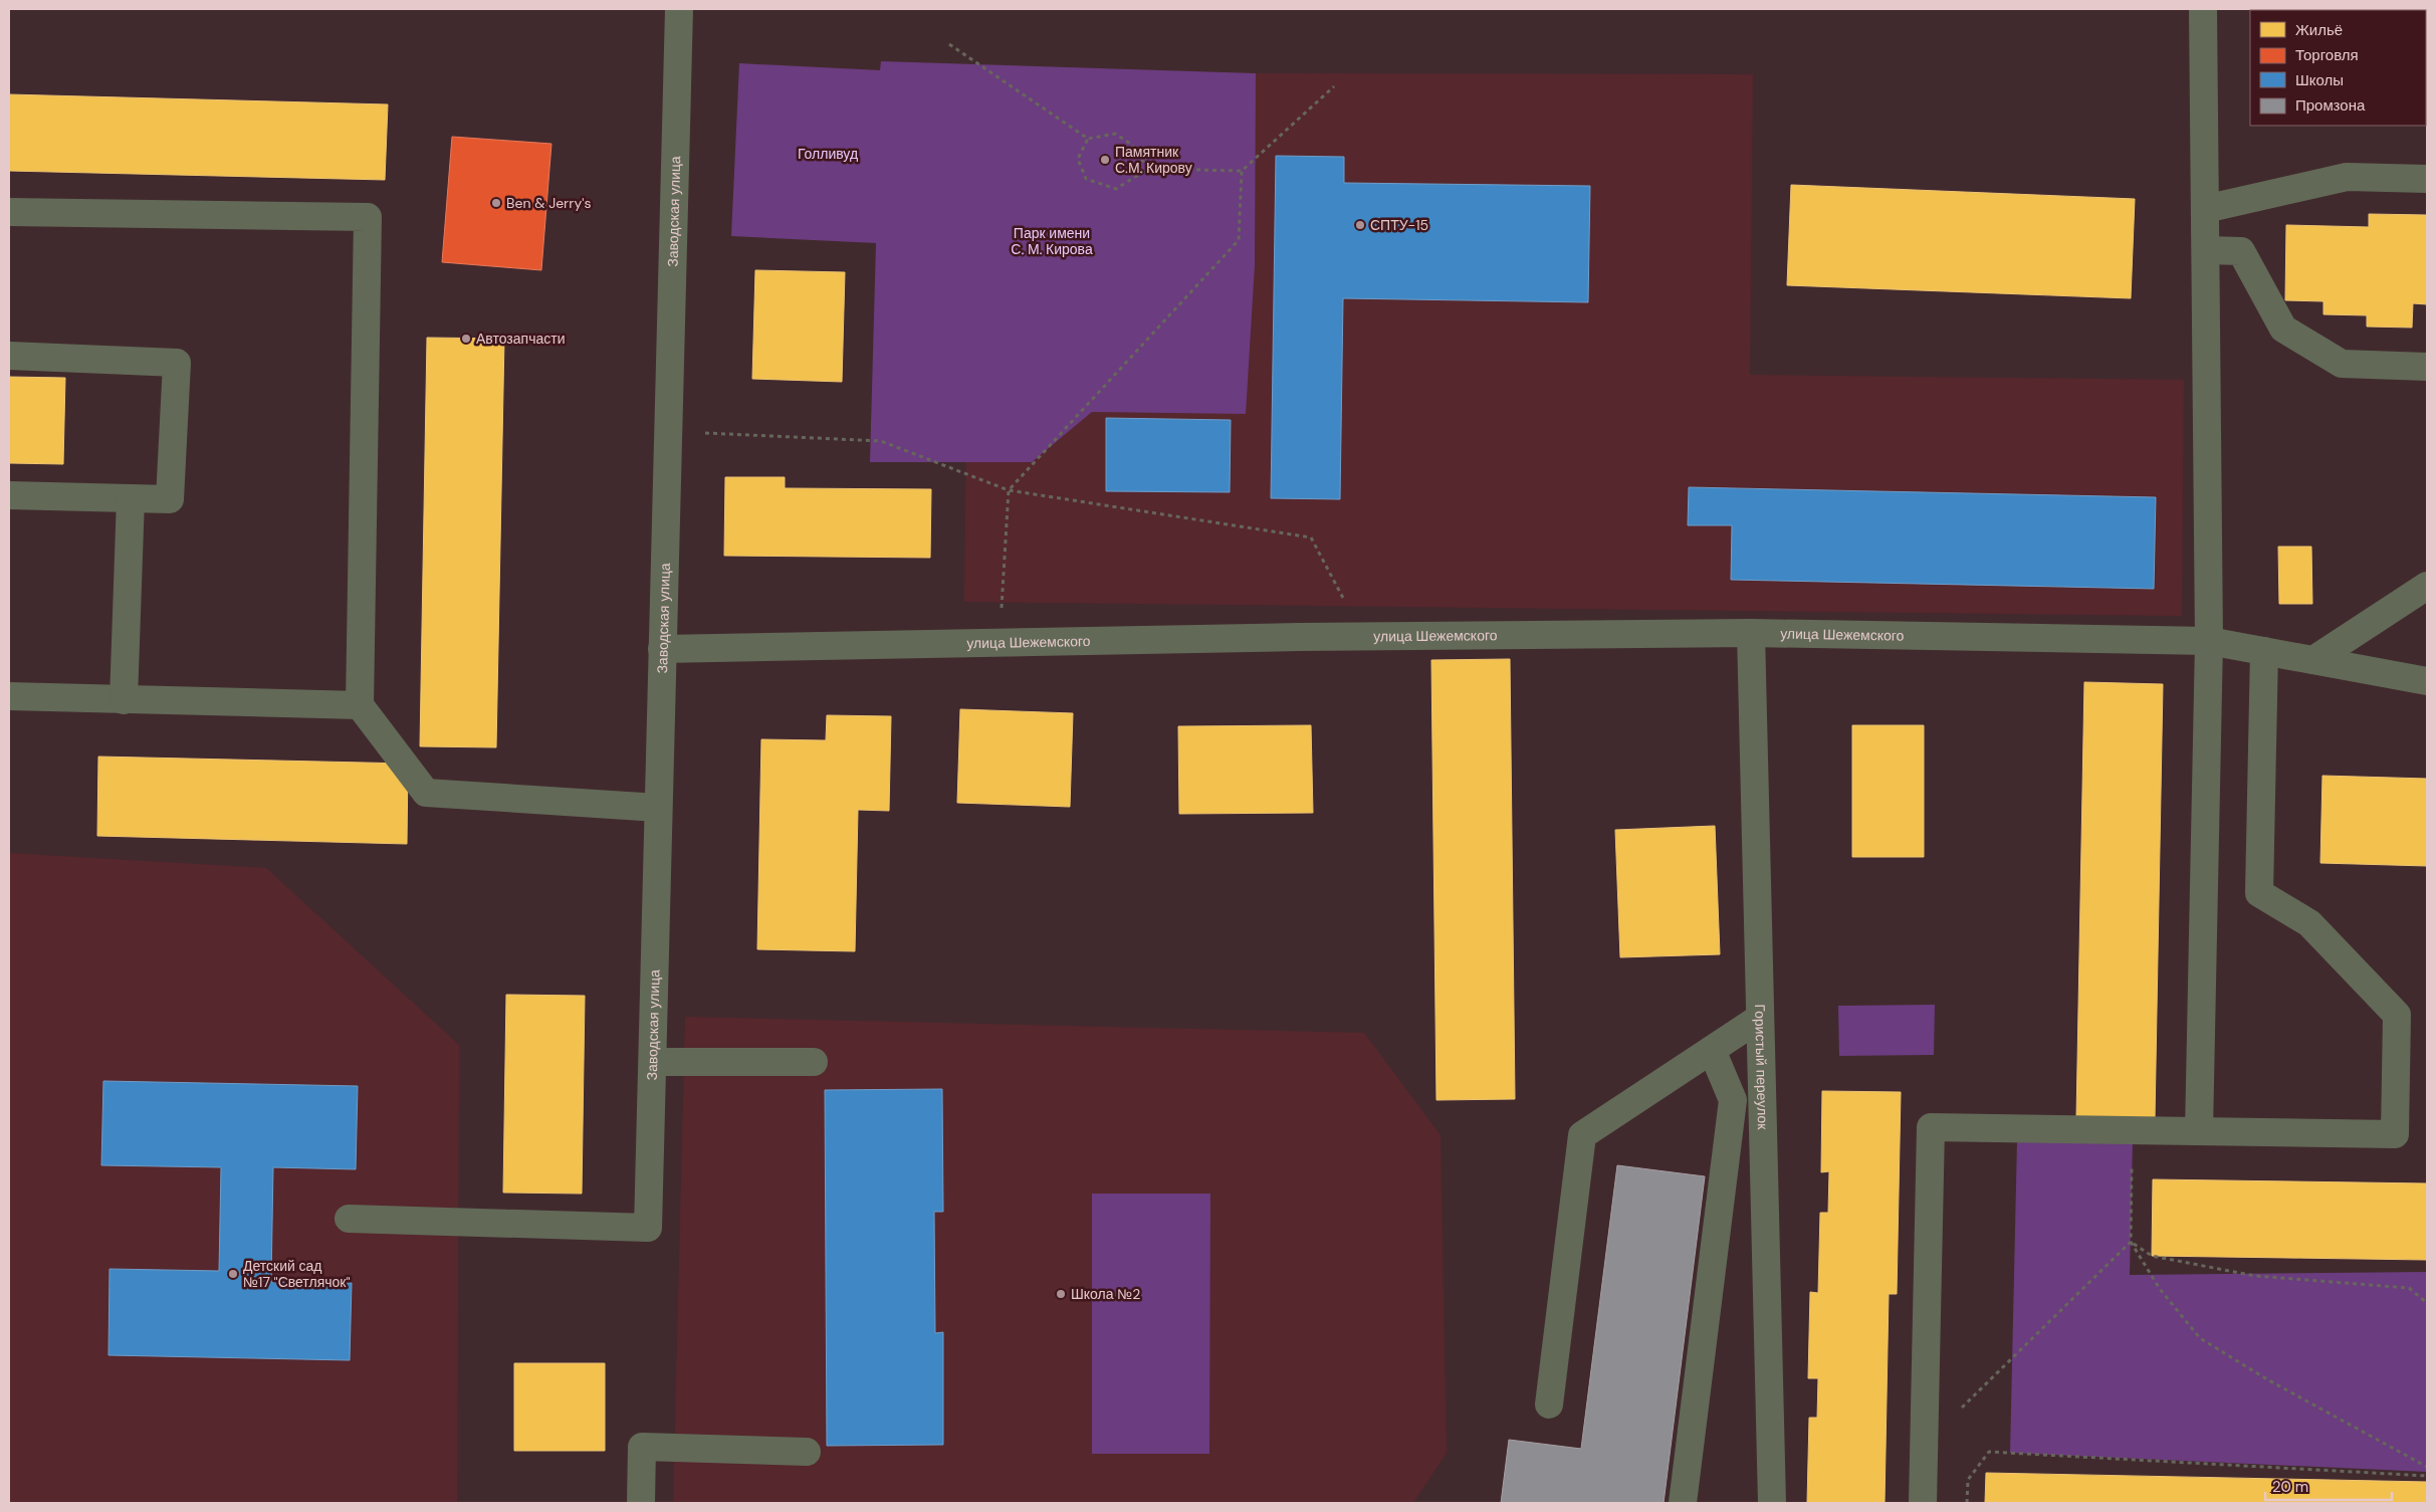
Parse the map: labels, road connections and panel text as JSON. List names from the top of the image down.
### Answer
{
  "streets": {
    "street": ["Заводская улица", "улица Шежемского", "Гористый переулок"]
  },
  "crossings": [
    ["Заводская улица", "улица Шежемского"],
    ["улица Шежемского", "Гористый переулок"]
  ],
  "parks": ["Голливуд", "Парк имени С. М. Кирова"],
  "places": [
    "Памятник С.М. Кирову",
    "Ben & Jerry's",
    "СПТУ-15",
    "Автозапчасти",
    "Детский сад №17 \"Светлячок\"",
    "Школа №2"
  ],
  "legend": [
    "Жильё",
    "Торговля",
    "Школы",
    "Промзона"
  ],
  "scale_bar": "20 m"
}
